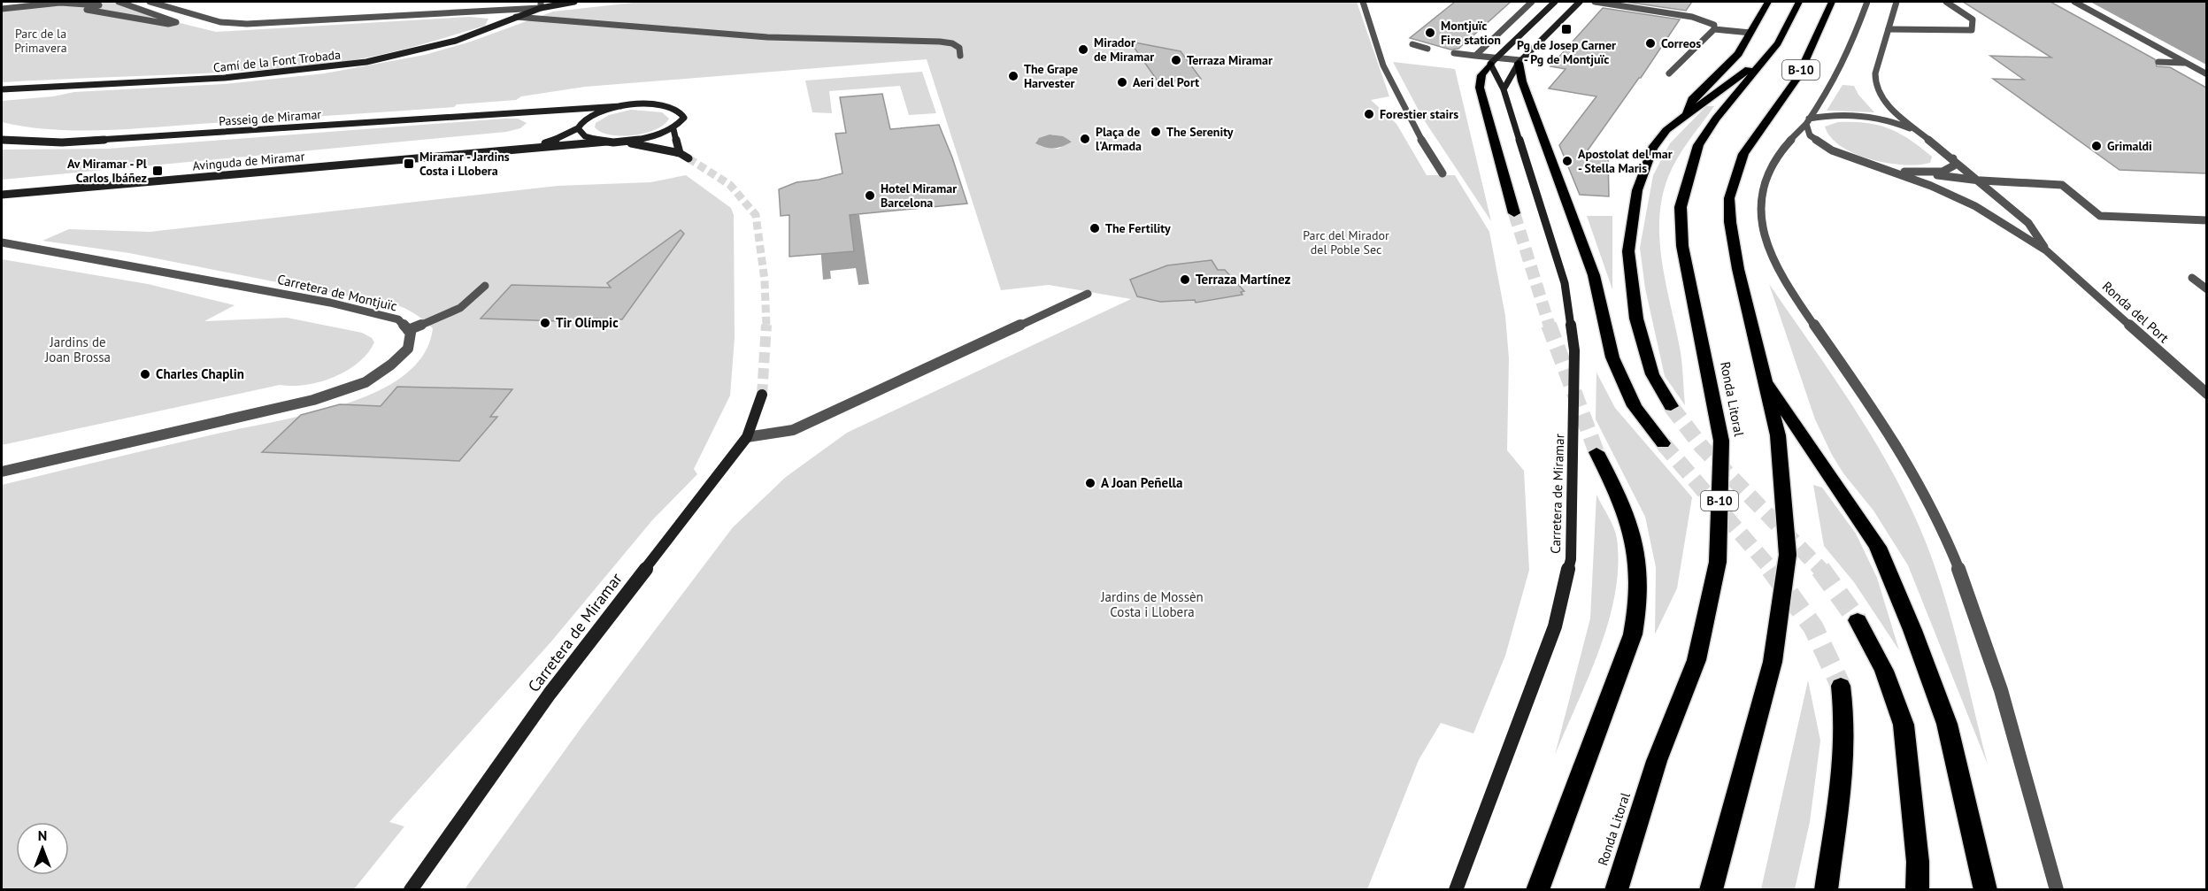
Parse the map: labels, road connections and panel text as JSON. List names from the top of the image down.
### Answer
{
  "streets": {
    "highway": ["B-10", "Ronda Litoral"],
    "street": [
      "Camí de la Font Trobada",
      "Passeig de Miramar",
      "Avinguda de Miramar",
      "Carretera de Montjuïc",
      "Ronda del Port",
      "Carretera de Miramar"
    ]
  },
  "crossings": [
    ["B-10", "Ronda Litoral"]
  ],
  "parks": [
    "Parc de la Primavera",
    "Parc del Mirador del Poble Sec",
    "Jardins de Joan Brossa",
    "Jardins de Mossèn Costa i Llobera"
  ],
  "places": {
    "transit": ["Pg de Josep Carner - Pg de Montjuïc", "Miramar - Jardins Costa i Llobera", "Av Miramar - Pl Carlos Ibáñez"],
    "other": [
      "Montjuïc Fire station",
      "Correos",
      "Mirador de Miramar",
      "Terraza Miramar",
      "The Grape Harvester",
      "Aeri del Port",
      "Forestier stairs",
      "The Serenity",
      "Plaça de l'Armada",
      "Grimaldi",
      "Apostolat del mar - Stella Maris",
      "Hotel Miramar Barcelona",
      "The Fertility",
      "Terraza Martínez",
      "Tir Olímpic",
      "Charles Chaplin",
      "A Joan Peñella"
    ]
  },
  "north": "top"
}
